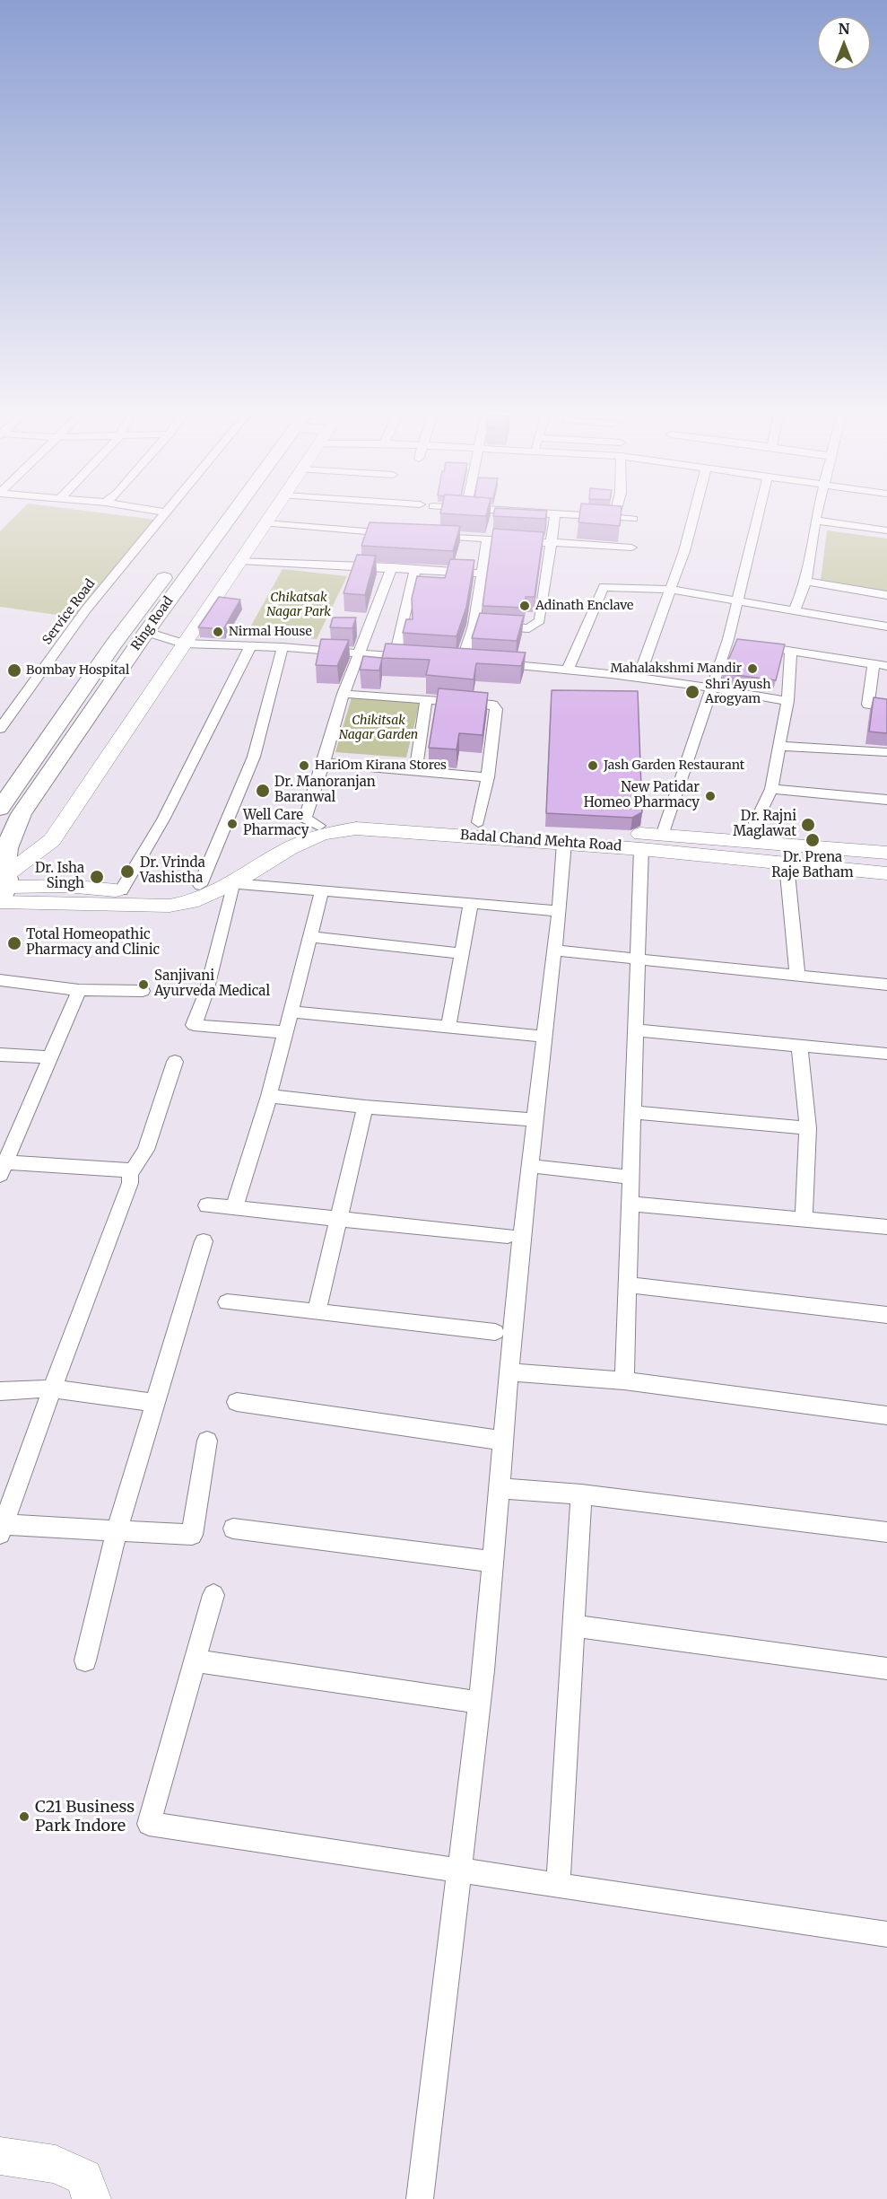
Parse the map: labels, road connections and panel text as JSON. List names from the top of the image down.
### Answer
{
  "streets": {
    "main road": ["Ring Road"],
    "street": ["Service Road", "Badal Chand Mehta Road"]
  },
  "crossings": [
    ["Ring Road", "Badal Chand Mehta Road"]
  ],
  "parks": ["Chikatsak Nagar Park", "Chikitsak Nagar Garden"],
  "places": [
    "Adinath Enclave",
    "Nirmal House",
    "Mahalakshmi Mandir",
    "Bombay Hospital",
    "Shri Ayush Arogyam",
    "HariOm Kirana Stores",
    "Jash Garden Restaurant",
    "Dr. Manoranjan Baranwal",
    "New Patidar Homeo Pharmacy",
    "Well Care Pharmacy",
    "Dr. Rajni Maglawat",
    "Dr. Prena Raje Batham",
    "Dr. Vrinda Vashistha",
    "Dr. Isha Singh",
    "Total Homeopathic Pharmacy and Clinic",
    "Sanjivani Ayurveda Medical",
    "C21 Business Park Indore"
  ],
  "north": "top"
}
